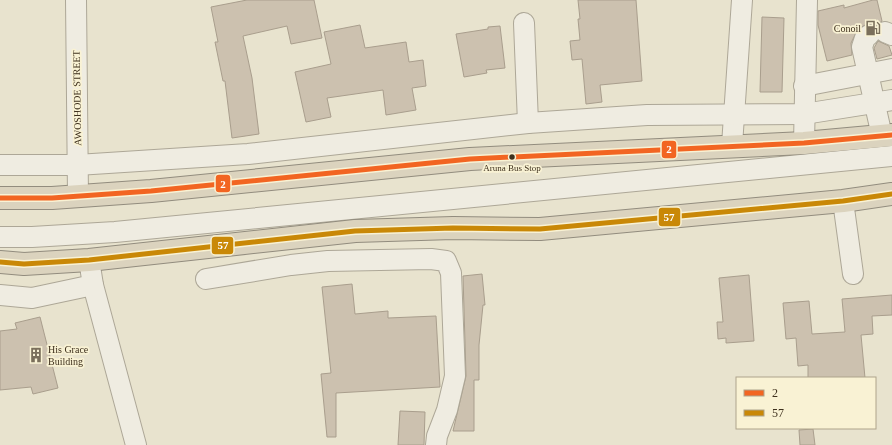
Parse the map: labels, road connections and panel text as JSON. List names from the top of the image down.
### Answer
{
  "streets": {
    "street": ["AWOSHODE STREET"]
  },
  "places": {
    "fuel station": ["Conoil"],
    "other": ["Aruna Bus Stop"],
    "building": ["His Grace Building"]
  },
  "lines": ["transit line 2", "transit line 57"],
  "legend": ["2", "57"]
}
